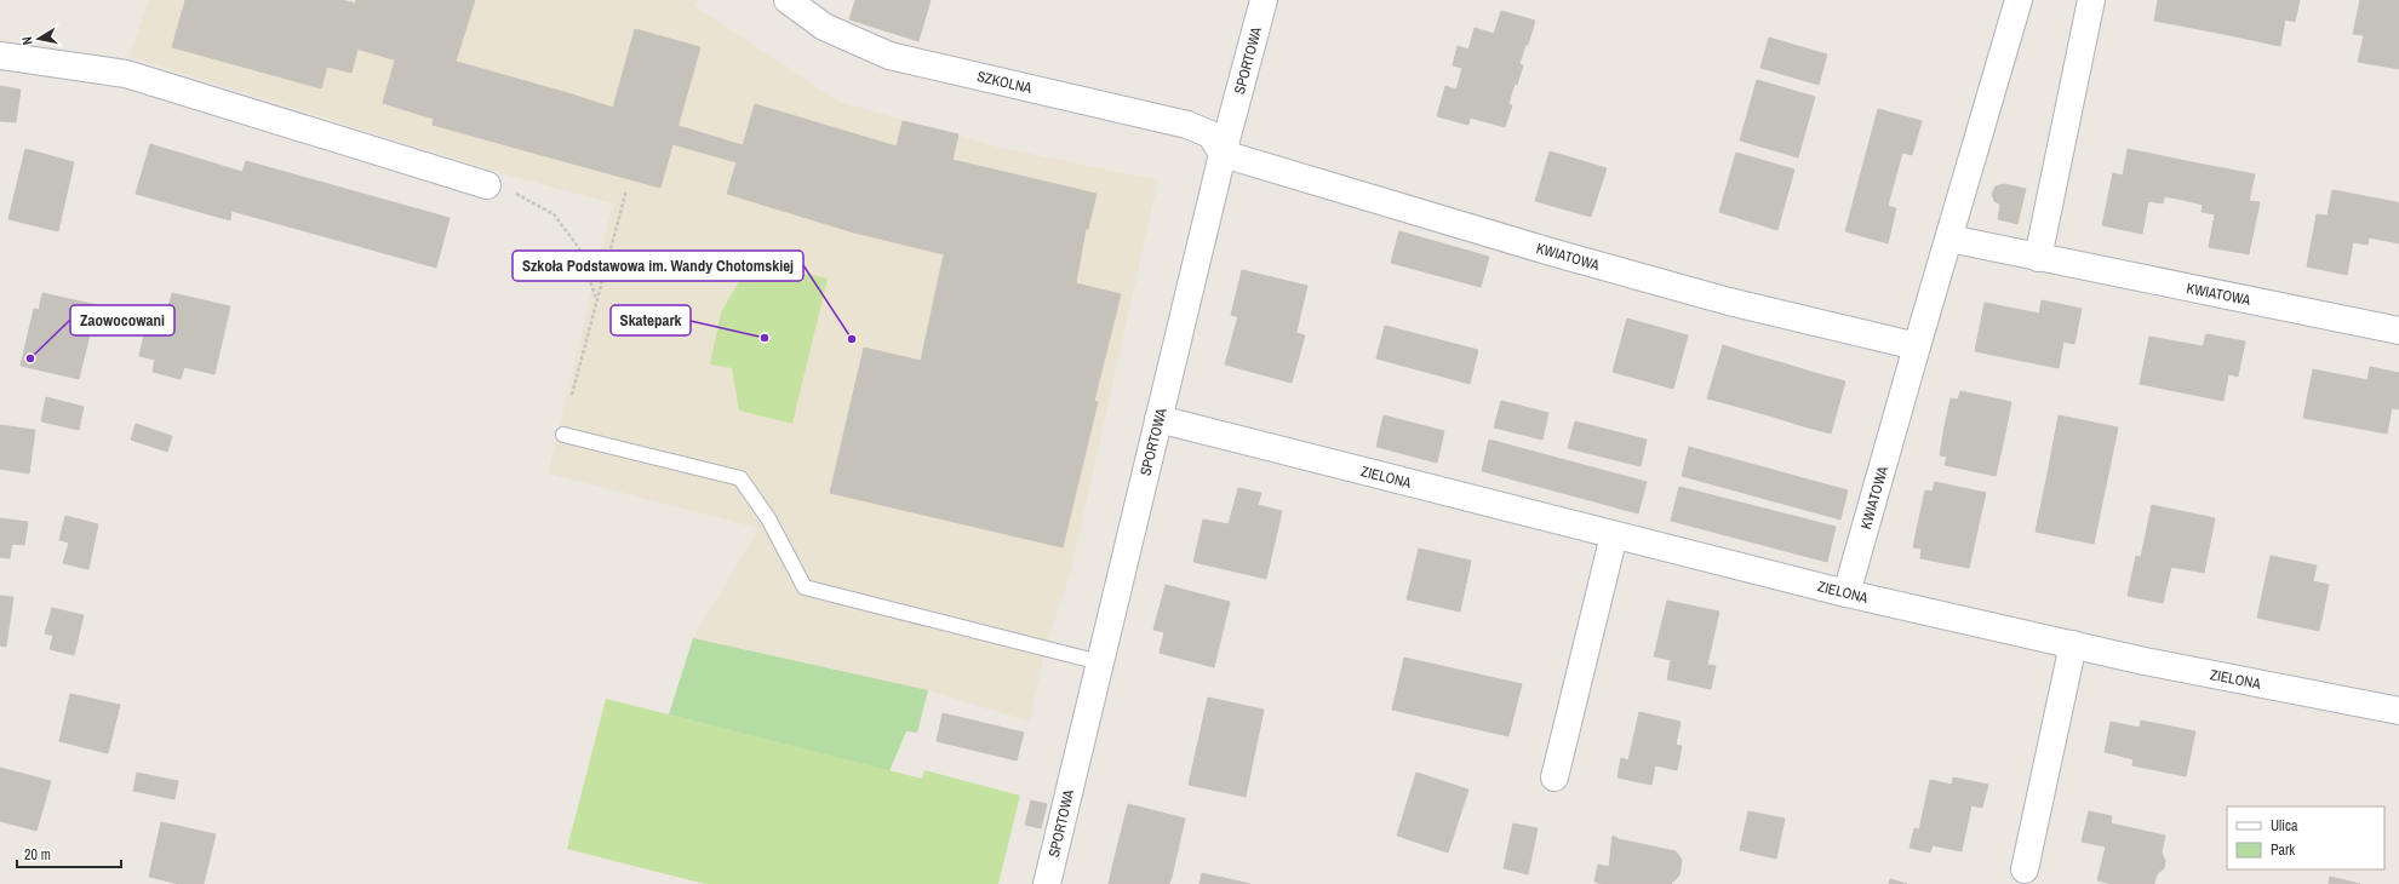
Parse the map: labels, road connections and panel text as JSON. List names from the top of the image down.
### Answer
{
  "streets": {
    "street": [
      "SPORTOWA",
      "SZKOLNA",
      "KWIATOWA",
      "ZIELONA"
    ]
  },
  "crossings": [
    ["SPORTOWA", "SZKOLNA"],
    ["SPORTOWA", "KWIATOWA"],
    ["SPORTOWA", "ZIELONA"],
    ["SZKOLNA", "KWIATOWA"],
    ["KWIATOWA", "ZIELONA"]
  ],
  "places": ["Skatepark", "Szkoła Podstawowa im. Wandy Chotomskiej", "Zaowocowani"],
  "legend": ["Ulica", "Park"],
  "scale_bar": "20 m",
  "north": "left"
}
